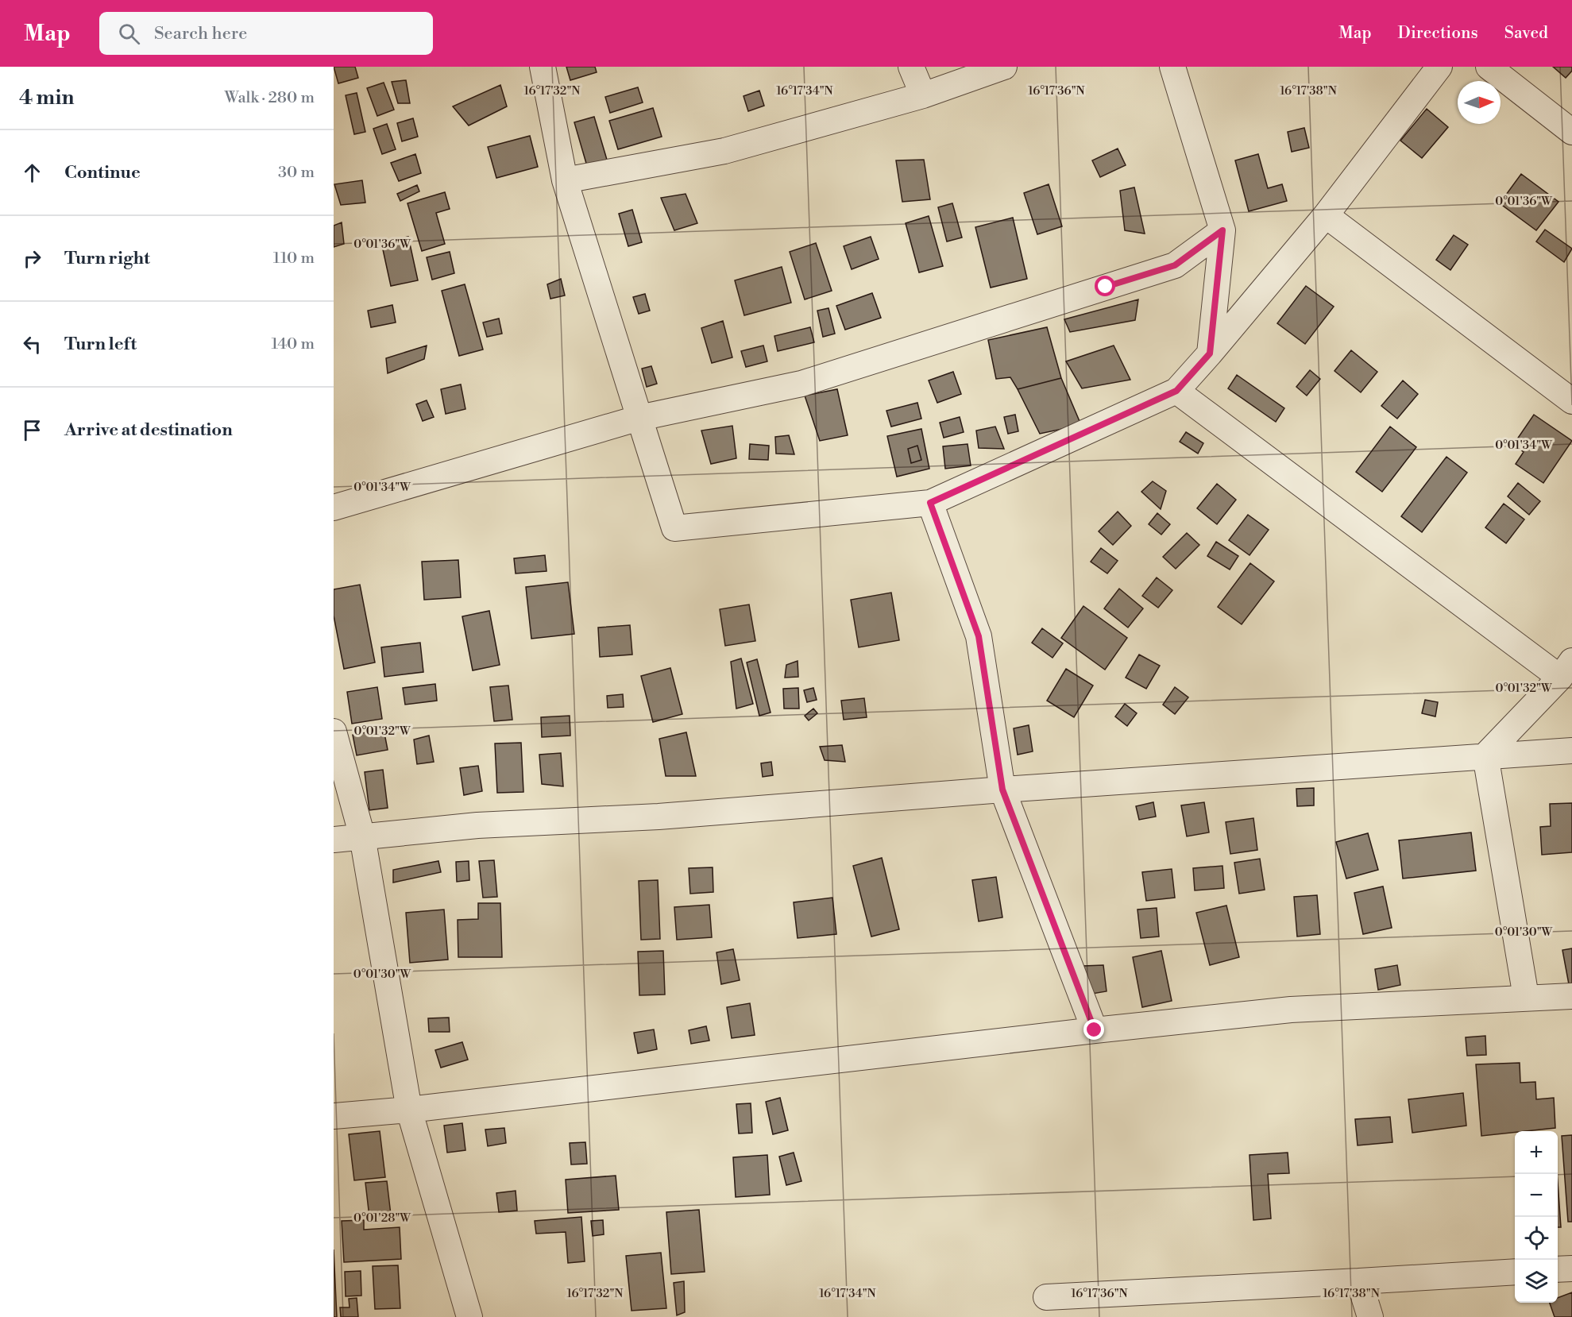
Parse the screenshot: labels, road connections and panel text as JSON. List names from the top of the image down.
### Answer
{
  "north": "right",
  "page": {
    "header": "Map",
    "search": "Search here",
    "nav": ["Map", "Directions", "Saved"],
    "heading": ["4 min", "Walk · 280 m"],
    "list": [
      ["Continue", "30 m"],
      ["Turn right", "110 m"],
      ["Turn left", "140 m"],
      "Arrive at destination"
    ],
    "map_buttons": ["+", "−"]
  },
  "coordinates": [
    "16°17'32\"N",
    "16°17'34\"N",
    "16°17'36\"N",
    "16°17'38\"N",
    "0°01'36\"W",
    "0°01'34\"W",
    "0°01'32\"W",
    "0°01'30\"W",
    "0°01'28\"W"
  ]
}
